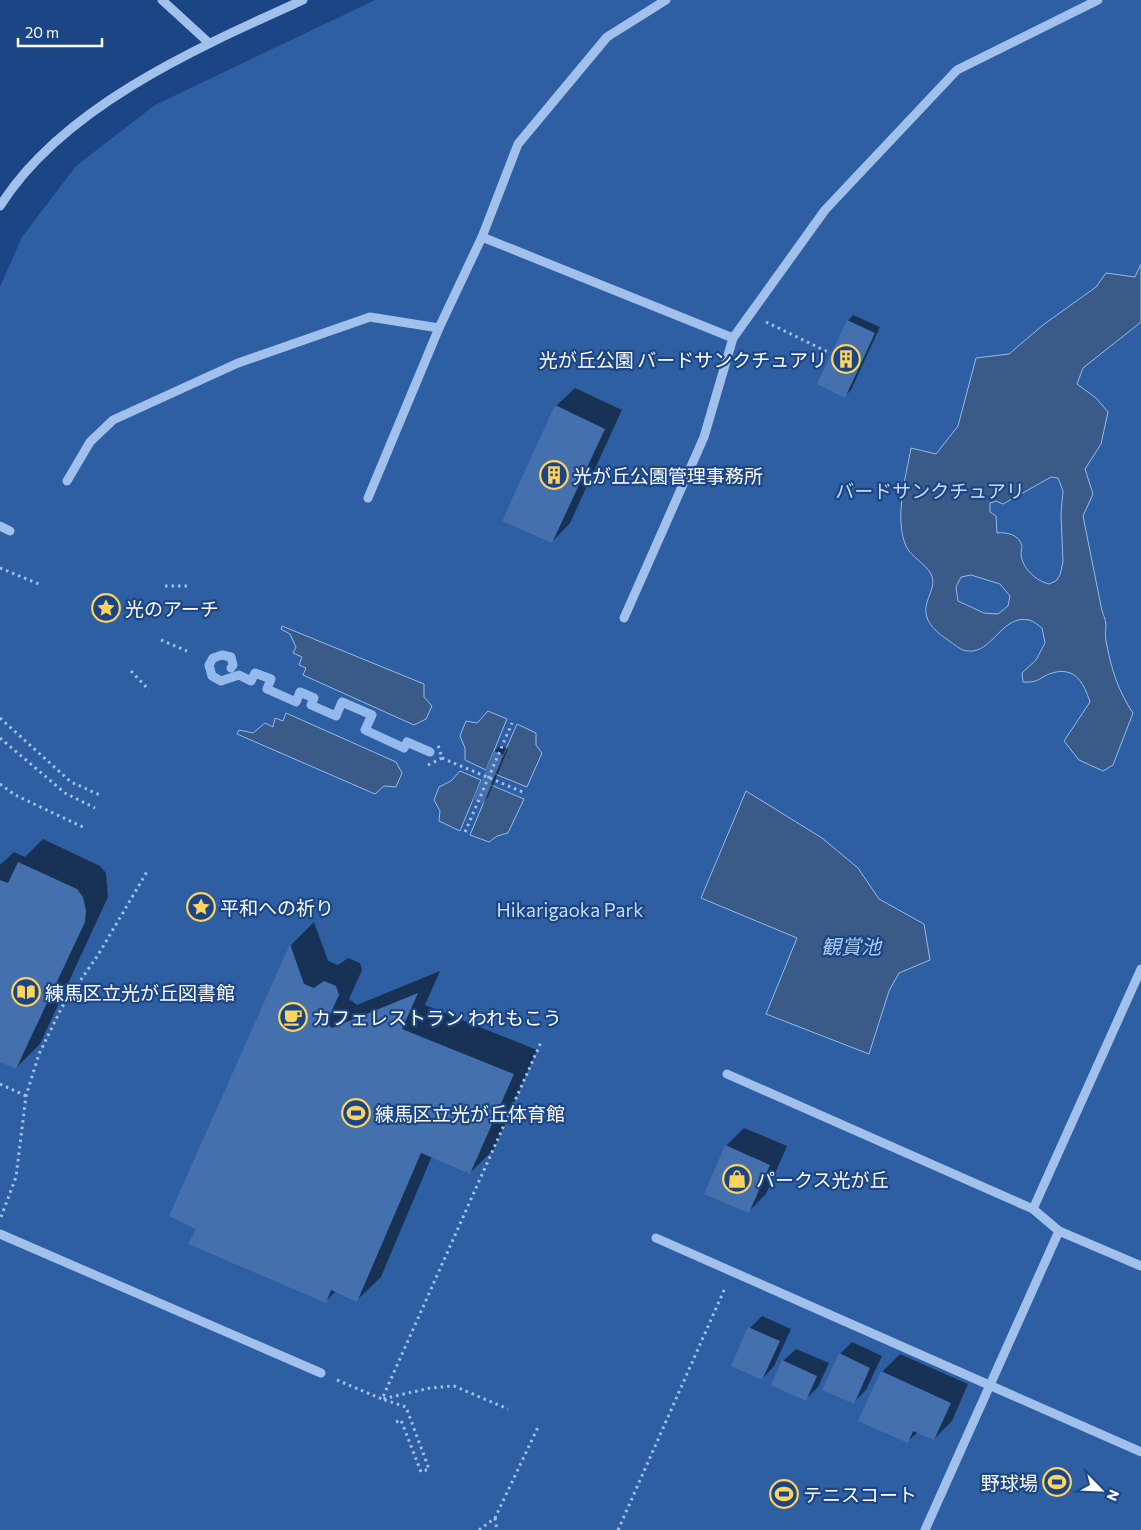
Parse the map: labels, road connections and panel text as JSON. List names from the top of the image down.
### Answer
{
  "water": ["観賞池"],
  "parks": ["バードサンクチュアリ", "Hikarigaoka Park"],
  "places": {
    "building": ["光が丘公園 バードサンクチュアリ", "光が丘公園管理事務所"],
    "place": ["光のアーチ", "平和への祈り"],
    "library": ["練馬区立光が丘図書館"],
    "cafe": ["カフェレストラン われもこう"],
    "sports": ["練馬区立光が丘体育館", "野球場", "テニスコート"],
    "shop": ["パークス光が丘"]
  },
  "scale_bar": "20 m",
  "north": "bottom right"
}
